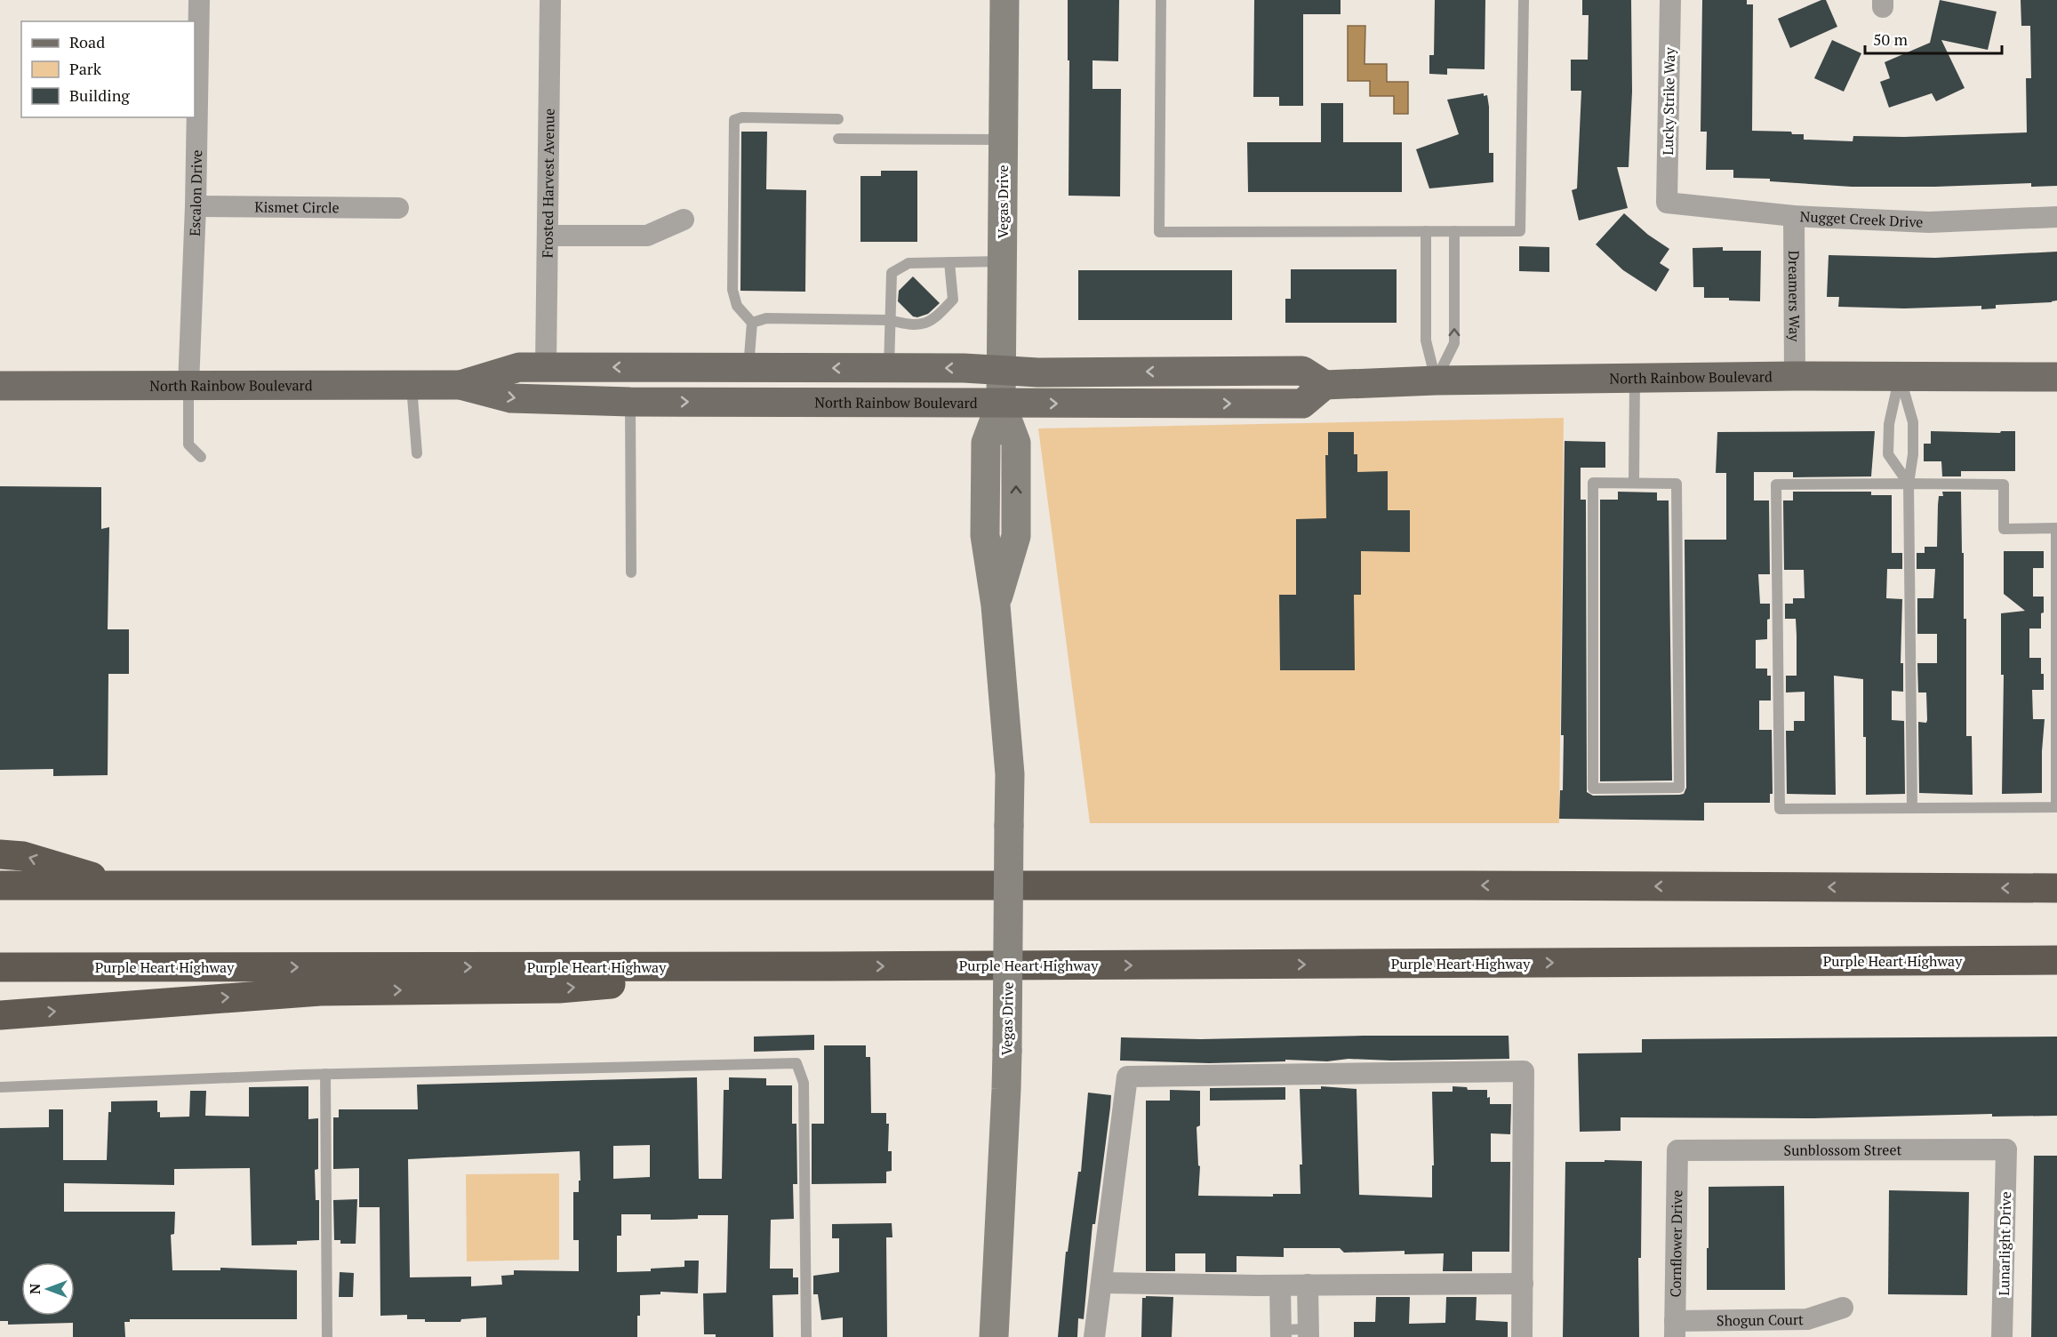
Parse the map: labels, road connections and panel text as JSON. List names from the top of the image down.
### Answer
{
  "streets": {
    "highway": ["Purple Heart Highway"],
    "main road": ["Vegas Drive", "North Rainbow Boulevard"],
    "street": [
      "Lucky Strike Way",
      "Frosted Harvest Avenue",
      "Escalon Drive",
      "Kismet Circle",
      "Nugget Creek Drive",
      "Dreamers Way",
      "Sunblossom Street",
      "Cornflower Drive",
      "Lunarlight Drive",
      "Shogun Court"
    ]
  },
  "crossings": [
    ["Lucky Strike Way", "Nugget Creek Drive"],
    ["Frosted Harvest Avenue", "North Rainbow Boulevard"],
    ["Escalon Drive", "Kismet Circle"],
    ["Escalon Drive", "North Rainbow Boulevard"],
    ["Vegas Drive", "North Rainbow Boulevard"],
    ["Nugget Creek Drive", "Dreamers Way"],
    ["Dreamers Way", "North Rainbow Boulevard"],
    ["Sunblossom Street", "Cornflower Drive"],
    ["Sunblossom Street", "Lunarlight Drive"],
    ["Cornflower Drive", "Shogun Court"]
  ],
  "legend": ["Road", "Park", "Building"],
  "scale_bar": "50 m",
  "north": "left"
}
